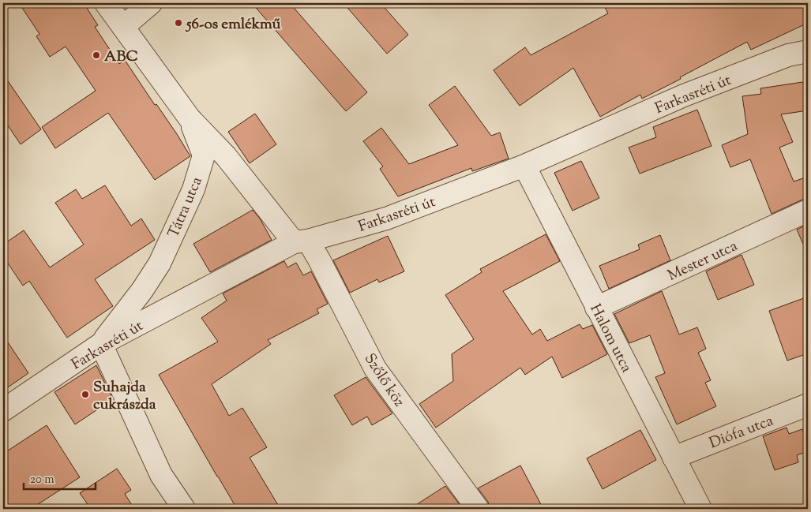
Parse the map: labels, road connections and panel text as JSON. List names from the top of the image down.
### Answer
{
  "streets": {
    "street": [
      "Farkasréti út",
      "Tátra utca",
      "Mester utca",
      "Halom utca",
      "Szőlő köz",
      "Diófa utca"
    ]
  },
  "crossings": [
    ["Farkasréti út", "Tátra utca"],
    ["Farkasréti út", "Halom utca"],
    ["Farkasréti út", "Szőlő köz"],
    ["Tátra utca", "Szőlő köz"],
    ["Mester utca", "Halom utca"],
    ["Halom utca", "Diófa utca"]
  ],
  "places": ["56-os emlékmű", "ABC", "Suhajda cukrászda"],
  "scale_bar": "20 m"
}
